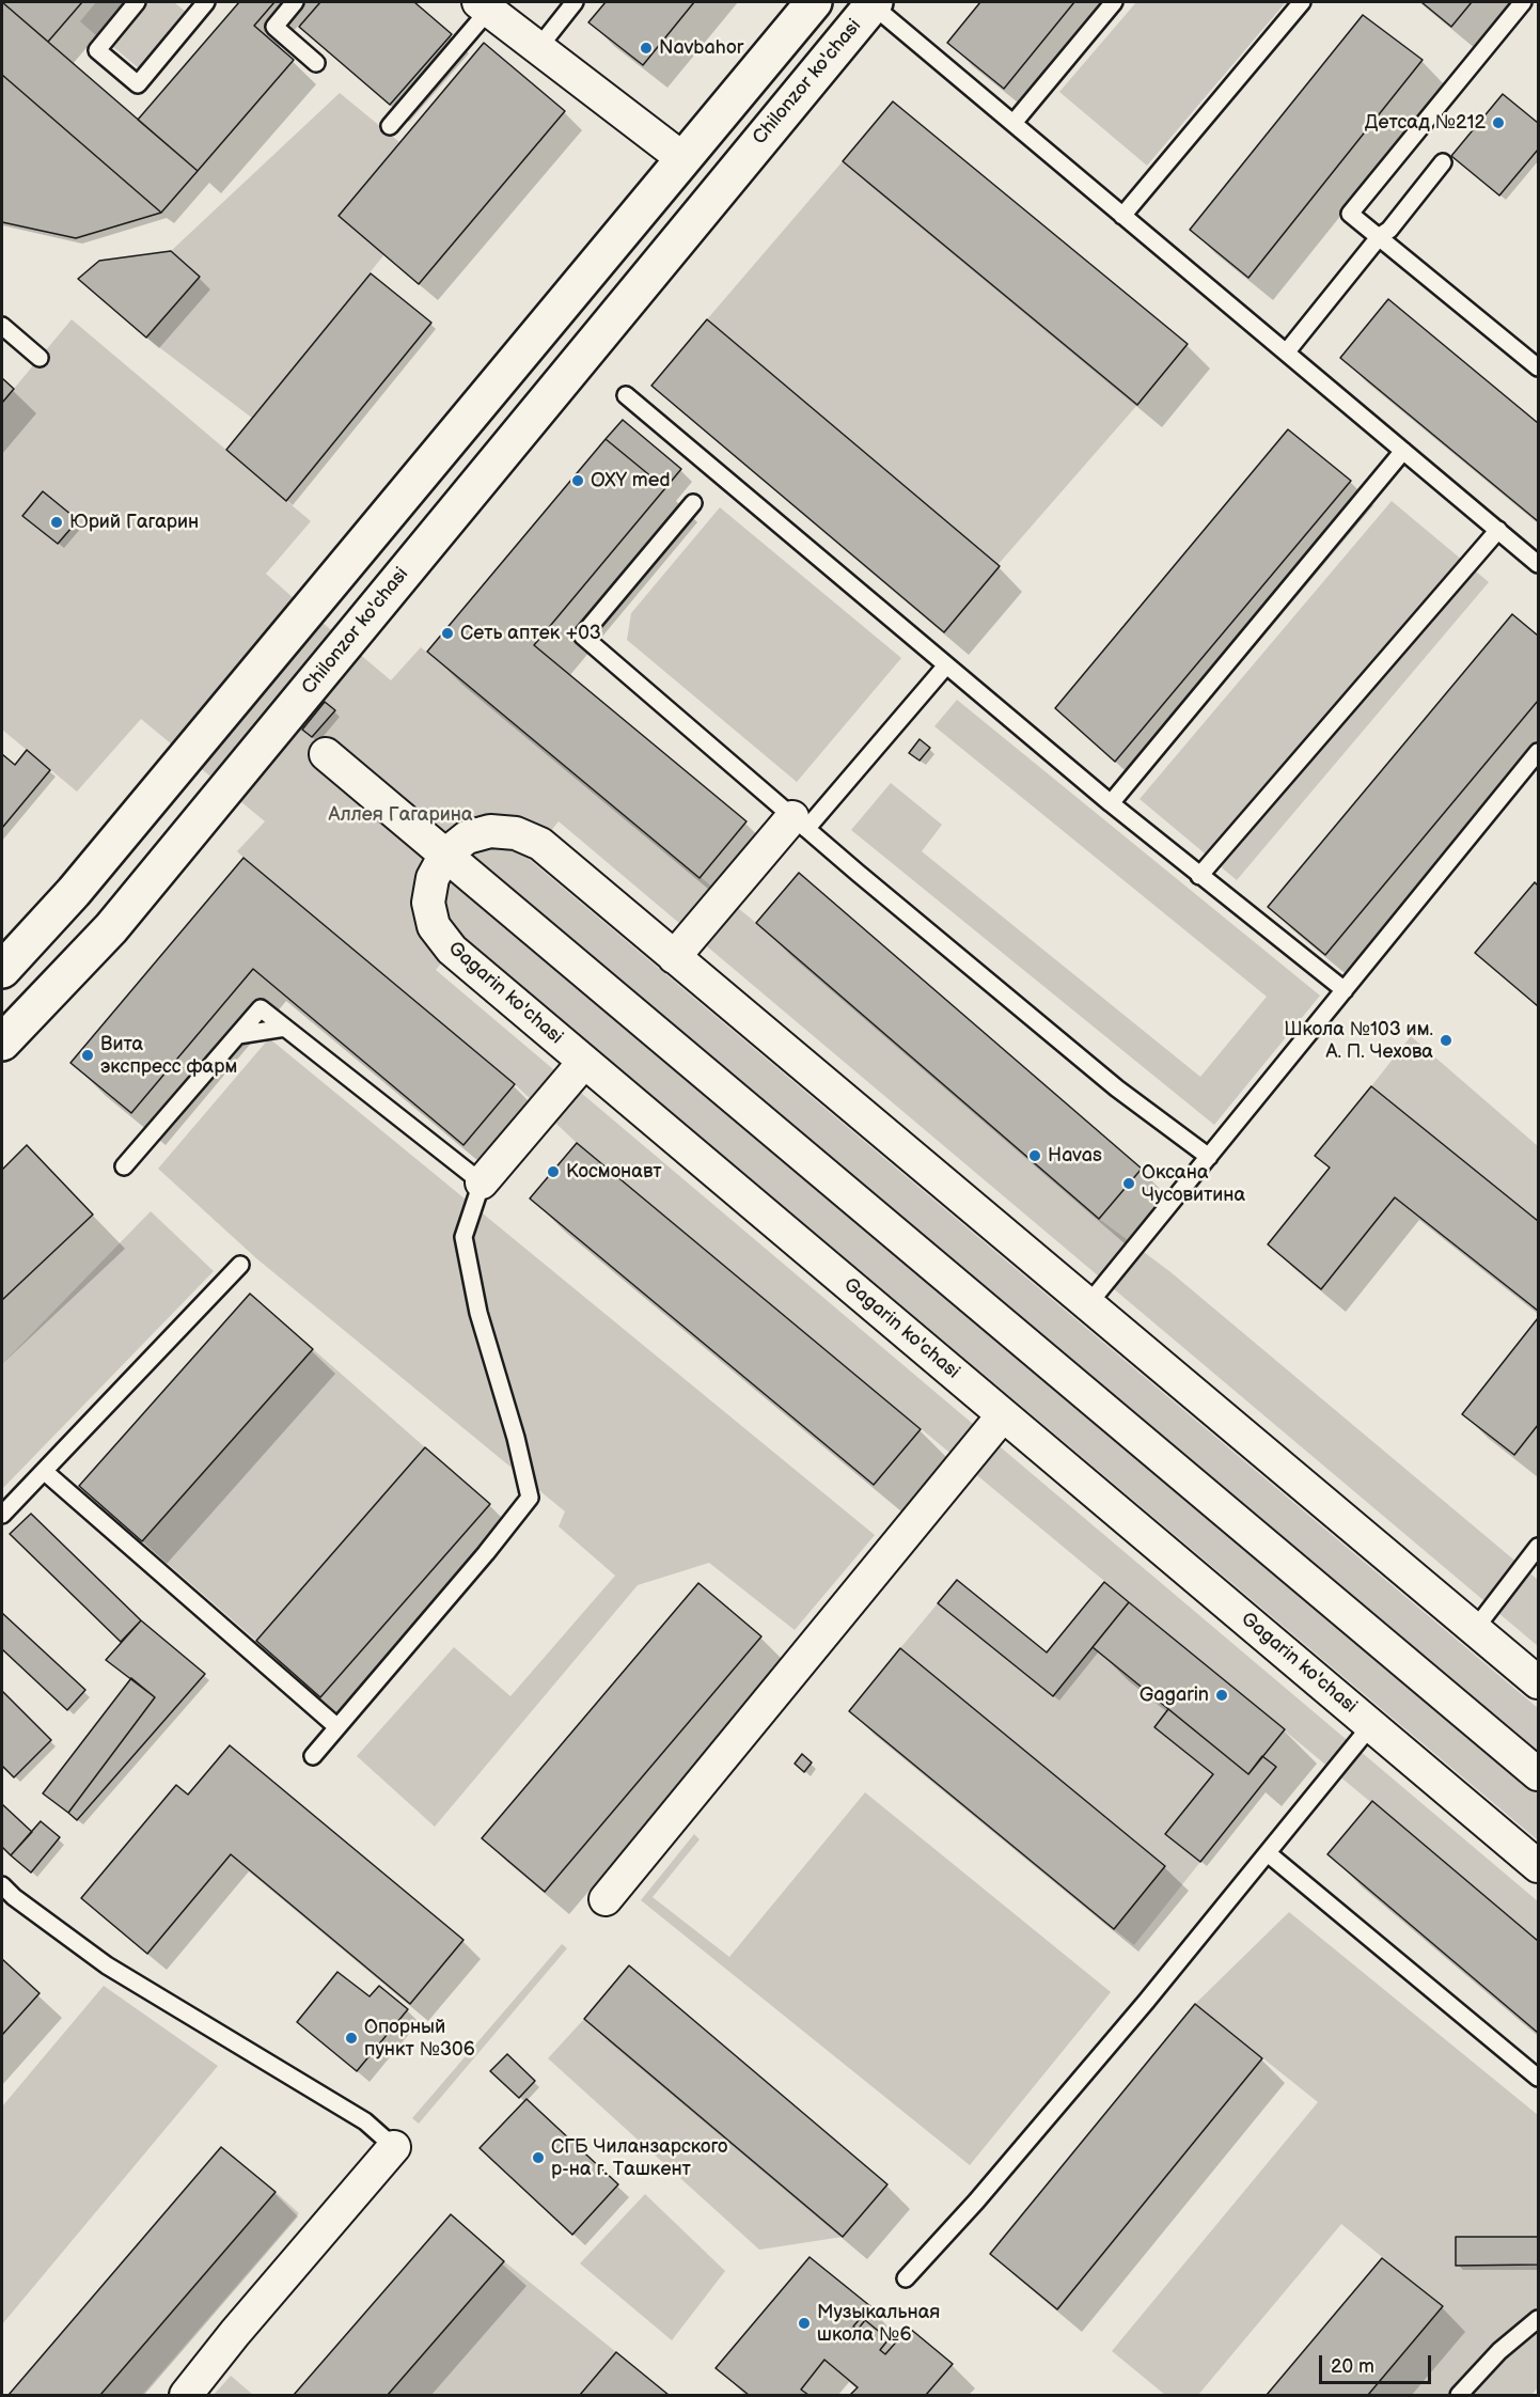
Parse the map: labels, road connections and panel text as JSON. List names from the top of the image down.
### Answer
{
  "streets": {
    "main road": ["Chilonzor ko'chasi"],
    "street": ["Gagarin ko'chasi"]
  },
  "parks": ["Аллея Гагарина"],
  "places": [
    "Navbahor",
    "Детсад №212",
    "OXY med",
    "Юрий Гагарин",
    "Сеть аптек +03",
    "Школа №103 им. А. П. Чехова",
    "Вита экспресс фарм",
    "Havas",
    "Космонавт",
    "Оксана Чусовитина",
    "Gagarin",
    "Опорный пункт №306",
    "СГБ Чиланзарского р-на г. Ташкент",
    "Mузыкальная школа №6"
  ],
  "scale_bar": "20 m"
}
